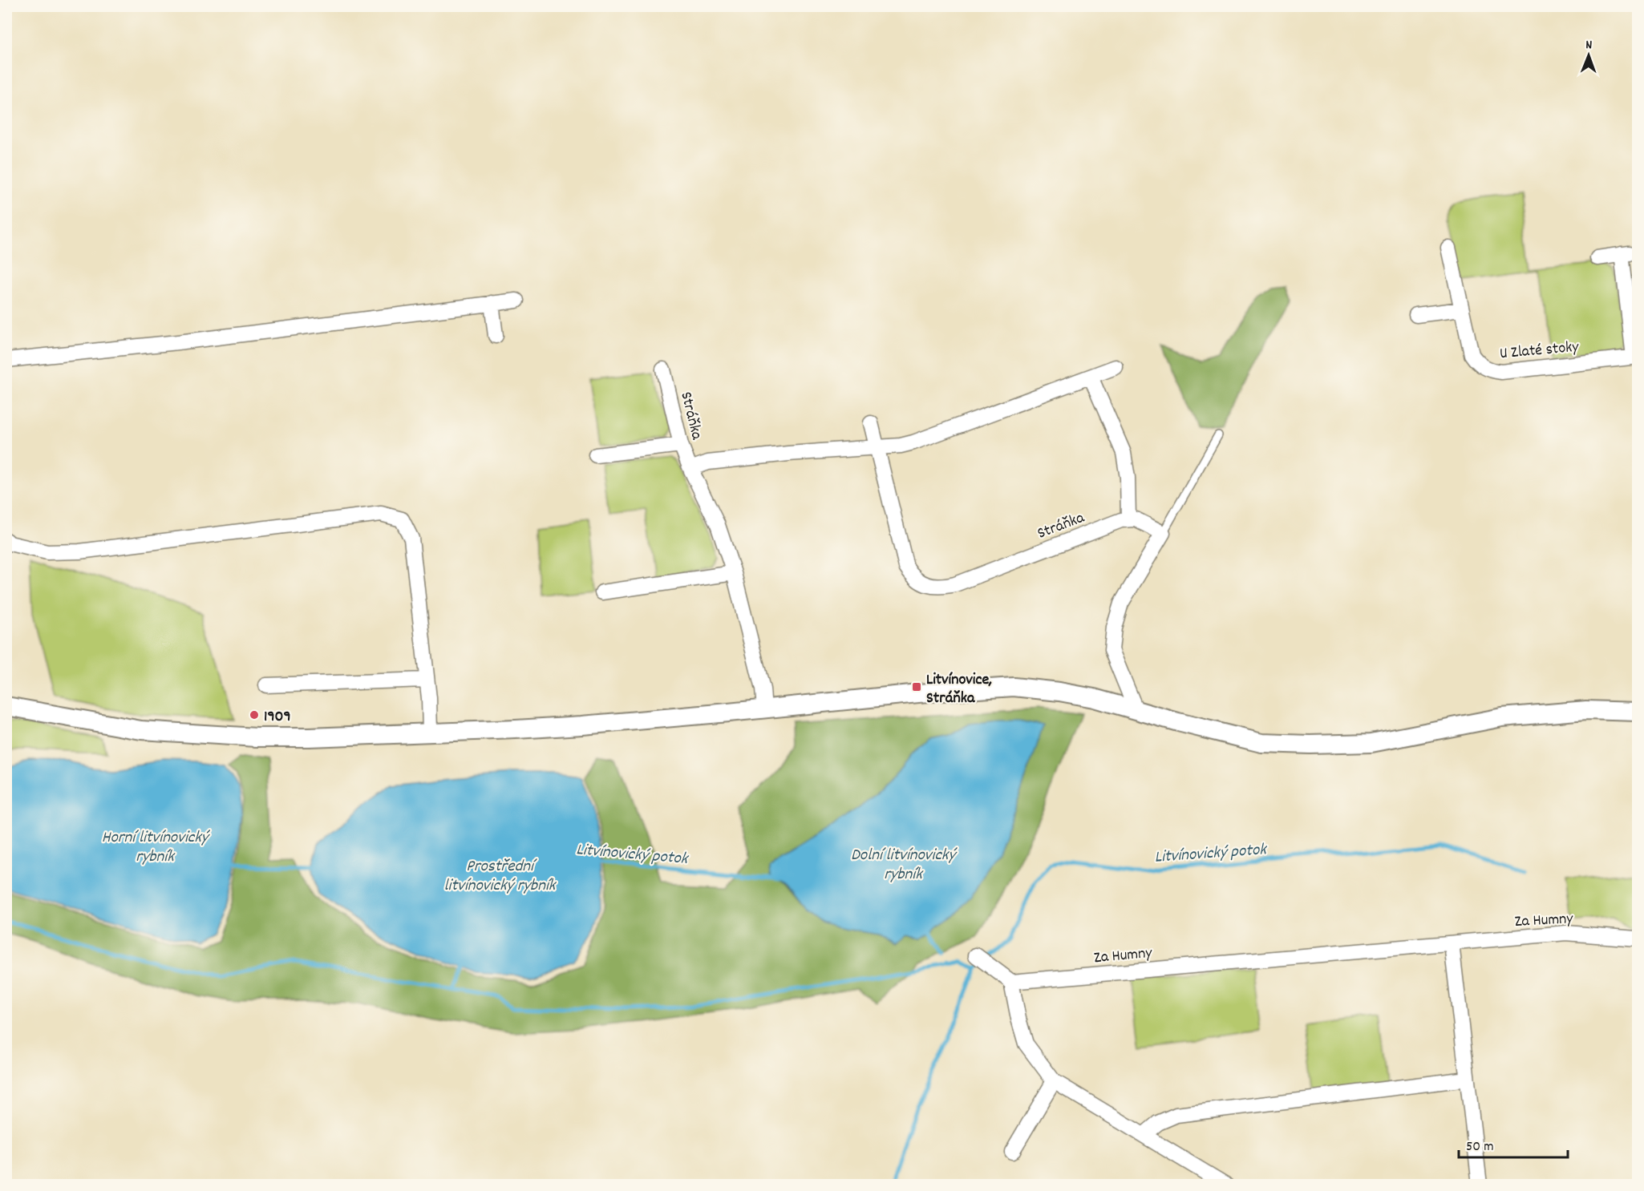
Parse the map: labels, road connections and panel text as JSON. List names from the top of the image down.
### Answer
{
  "streets": {
    "street": ["U Zlaté stoky", "Stráňka", "Za Humny"]
  },
  "water": [
    "Horní litvínovický rybník",
    "Litvínovický potok",
    "Dolní litvínovický rybník",
    "Prostřední litvínovický rybník"
  ],
  "places": {
    "transit": ["Litvínovice, Stráňka"],
    "other": ["1909"]
  },
  "scale_bar": "50 m",
  "north": "top"
}
